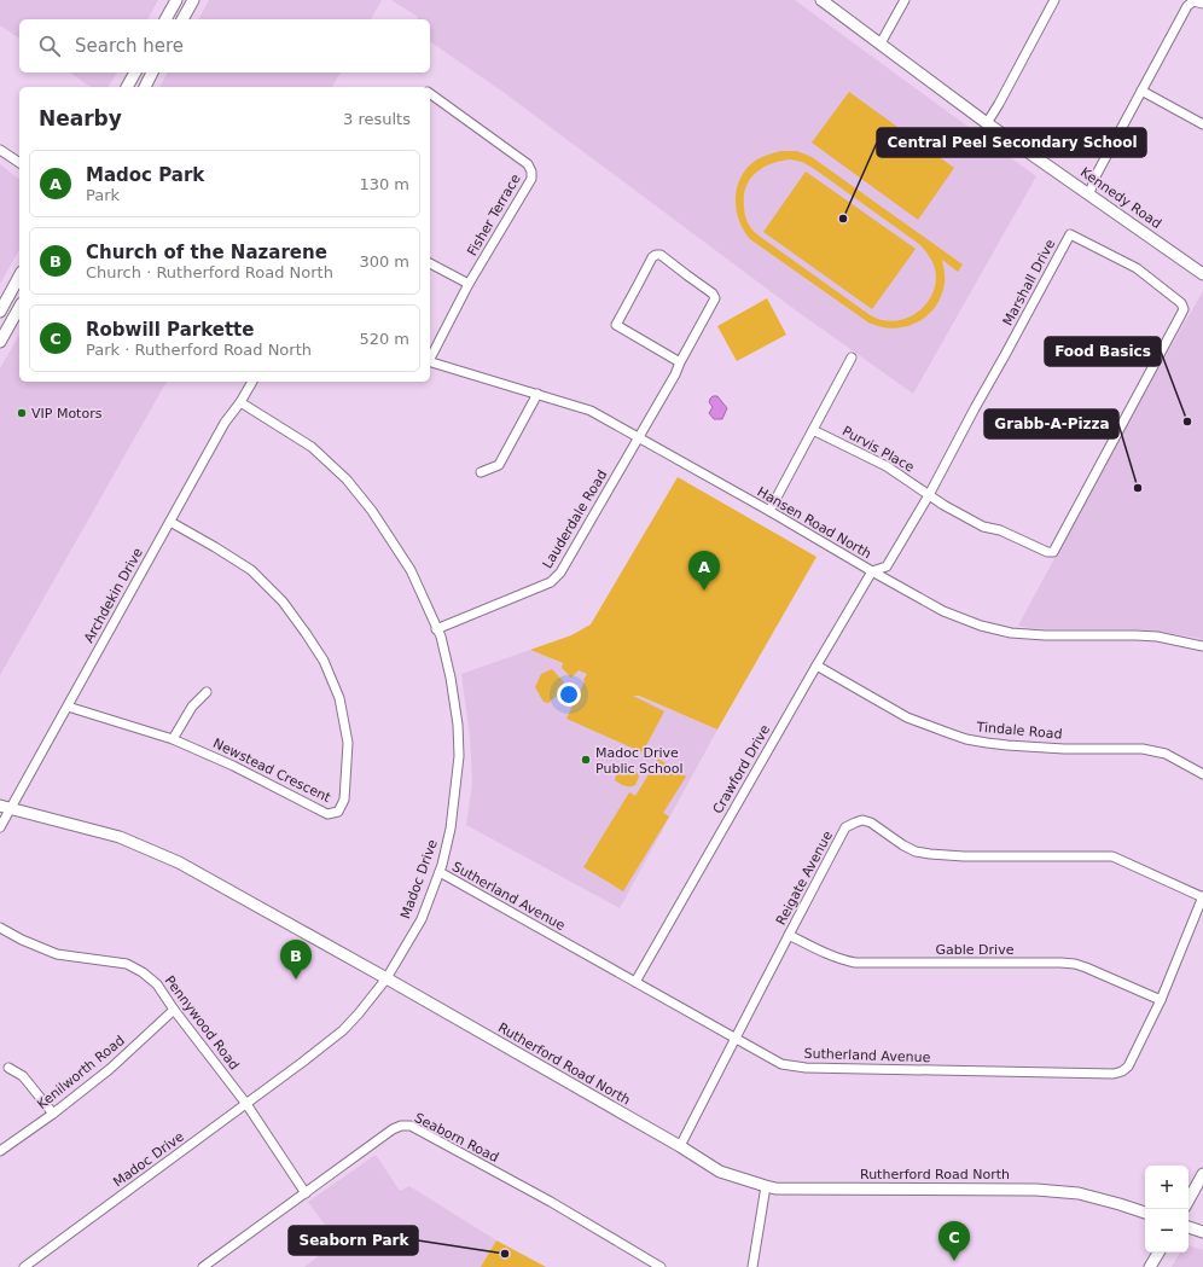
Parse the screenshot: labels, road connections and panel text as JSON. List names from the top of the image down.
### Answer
{
  "streets": {
    "street": [
      "Kennedy Road",
      "Fisher Terrace",
      "Marshall Drive",
      "Purvis Place",
      "Lauderdale Road",
      "Hansen Road North",
      "Archdekin Drive",
      "Tindale Road",
      "Crawford Drive",
      "Newstead Crescent",
      "Reigate Avenue",
      "Madoc Drive",
      "Sutherland Avenue",
      "Gable Drive",
      "Pennywood Road",
      "Rutherford Road North",
      "Kenilworth Road",
      "Seaborn Road"
    ]
  },
  "crossings": [
    ["Marshall Drive", "Purvis Place"],
    ["Marshall Drive", "Hansen Road North"],
    ["Marshall Drive", "Crawford Drive"],
    ["Lauderdale Road", "Hansen Road North"],
    ["Lauderdale Road", "Madoc Drive"],
    ["Hansen Road North", "Crawford Drive"],
    ["Archdekin Drive", "Newstead Crescent"],
    ["Archdekin Drive", "Madoc Drive"],
    ["Archdekin Drive", "Rutherford Road North"],
    ["Tindale Road", "Crawford Drive"],
    ["Crawford Drive", "Sutherland Avenue"],
    ["Reigate Avenue", "Sutherland Avenue"],
    ["Reigate Avenue", "Gable Drive"],
    ["Reigate Avenue", "Rutherford Road North"],
    ["Madoc Drive", "Sutherland Avenue"],
    ["Madoc Drive", "Pennywood Road"],
    ["Madoc Drive", "Rutherford Road North"],
    ["Sutherland Avenue", "Gable Drive"],
    ["Pennywood Road", "Kenilworth Road"],
    ["Pennywood Road", "Seaborn Road"]
  ],
  "places": [
    "Central Peel Secondary School",
    "VIP Motors",
    "Food Basics",
    "Grabb-A-Pizza",
    "Madoc Drive Public School",
    "Seaborn Park"
  ],
  "page": {
    "search": "Search here",
    "heading": ["Nearby", "3 results"],
    "list": [
      {
        "mark": "A",
        "name": "Madoc Park",
        "note": "Park",
        "value": "130 m"
      },
      {
        "mark": "B",
        "name": "Church of the Nazarene",
        "note": "Church · Rutherford Road North",
        "value": "300 m"
      },
      {
        "mark": "C",
        "name": "Robwill Parkette",
        "note": "Park · Rutherford Road North",
        "value": "520 m"
      }
    ],
    "pins": ["A", "B", "C"],
    "map_buttons": ["+", "−"]
  }
}
